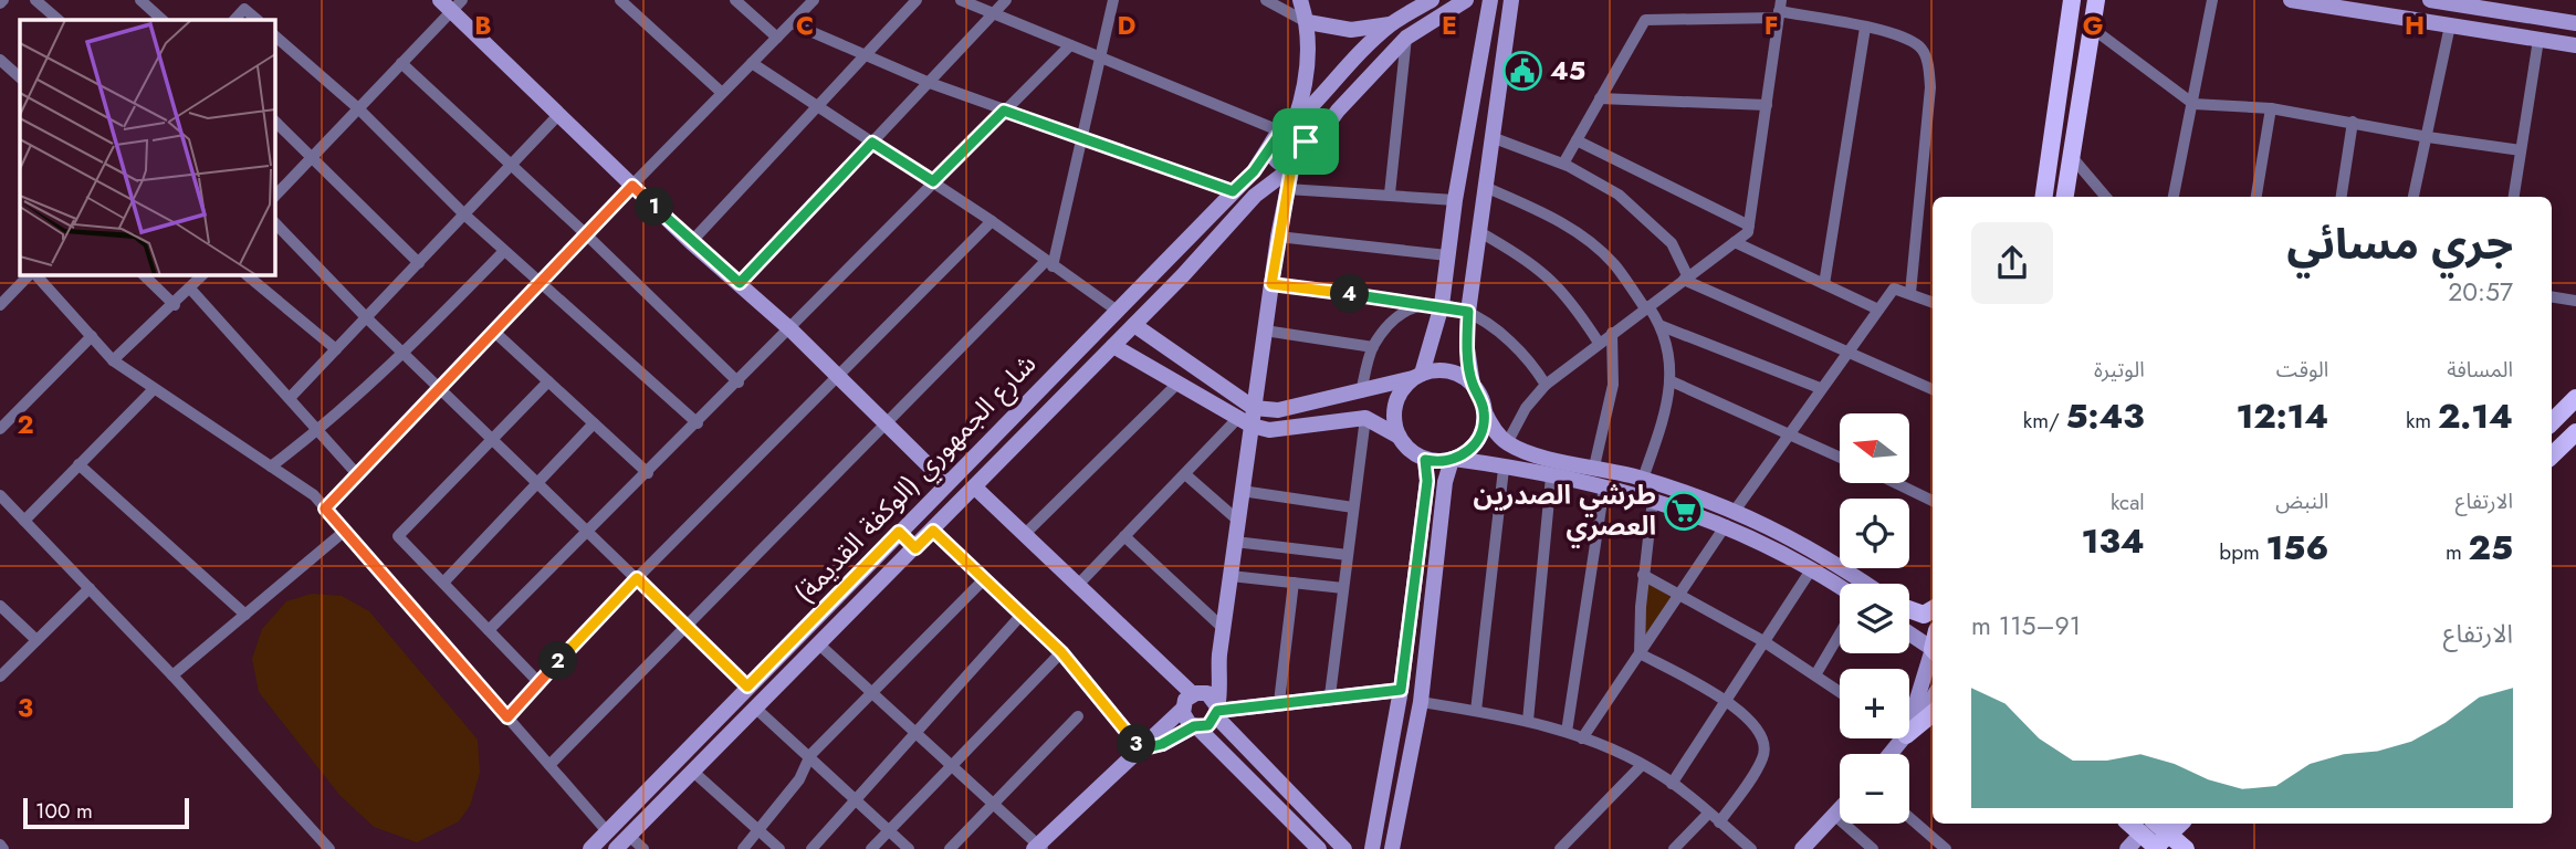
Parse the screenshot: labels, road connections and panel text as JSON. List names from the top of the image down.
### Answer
{
  "streets": {
    "street": ["شارع الجمهوري (الوكفة القديمة)"]
  },
  "places": {
    "public building": ["45"],
    "supermarket": ["طرشي الصدرين العصري"]
  },
  "scale_bar": "100 m",
  "north": "left",
  "page": {
    "pins": [
      "1",
      "4",
      "2",
      "3"
    ],
    "heading": ["جري مسائي", "20:57"],
    "stats": [
      ["المسافة", "2.14 km"],
      ["الوقت", "12:14"],
      ["الوتيرة", "5:43 /km"],
      ["الارتفاع", "25 m"],
      ["النبض", "156 bpm"],
      ["kcal", "134"]
    ],
    "map_buttons": ["+", "−"],
    "chart": ["الارتفاع", "91–115 m"],
    "scale": "100 m"
  },
  "grid": {
    "columns": [
      "B",
      "C",
      "D",
      "E",
      "F",
      "G",
      "H"
    ],
    "rows": ["2", "3"]
  }
}
